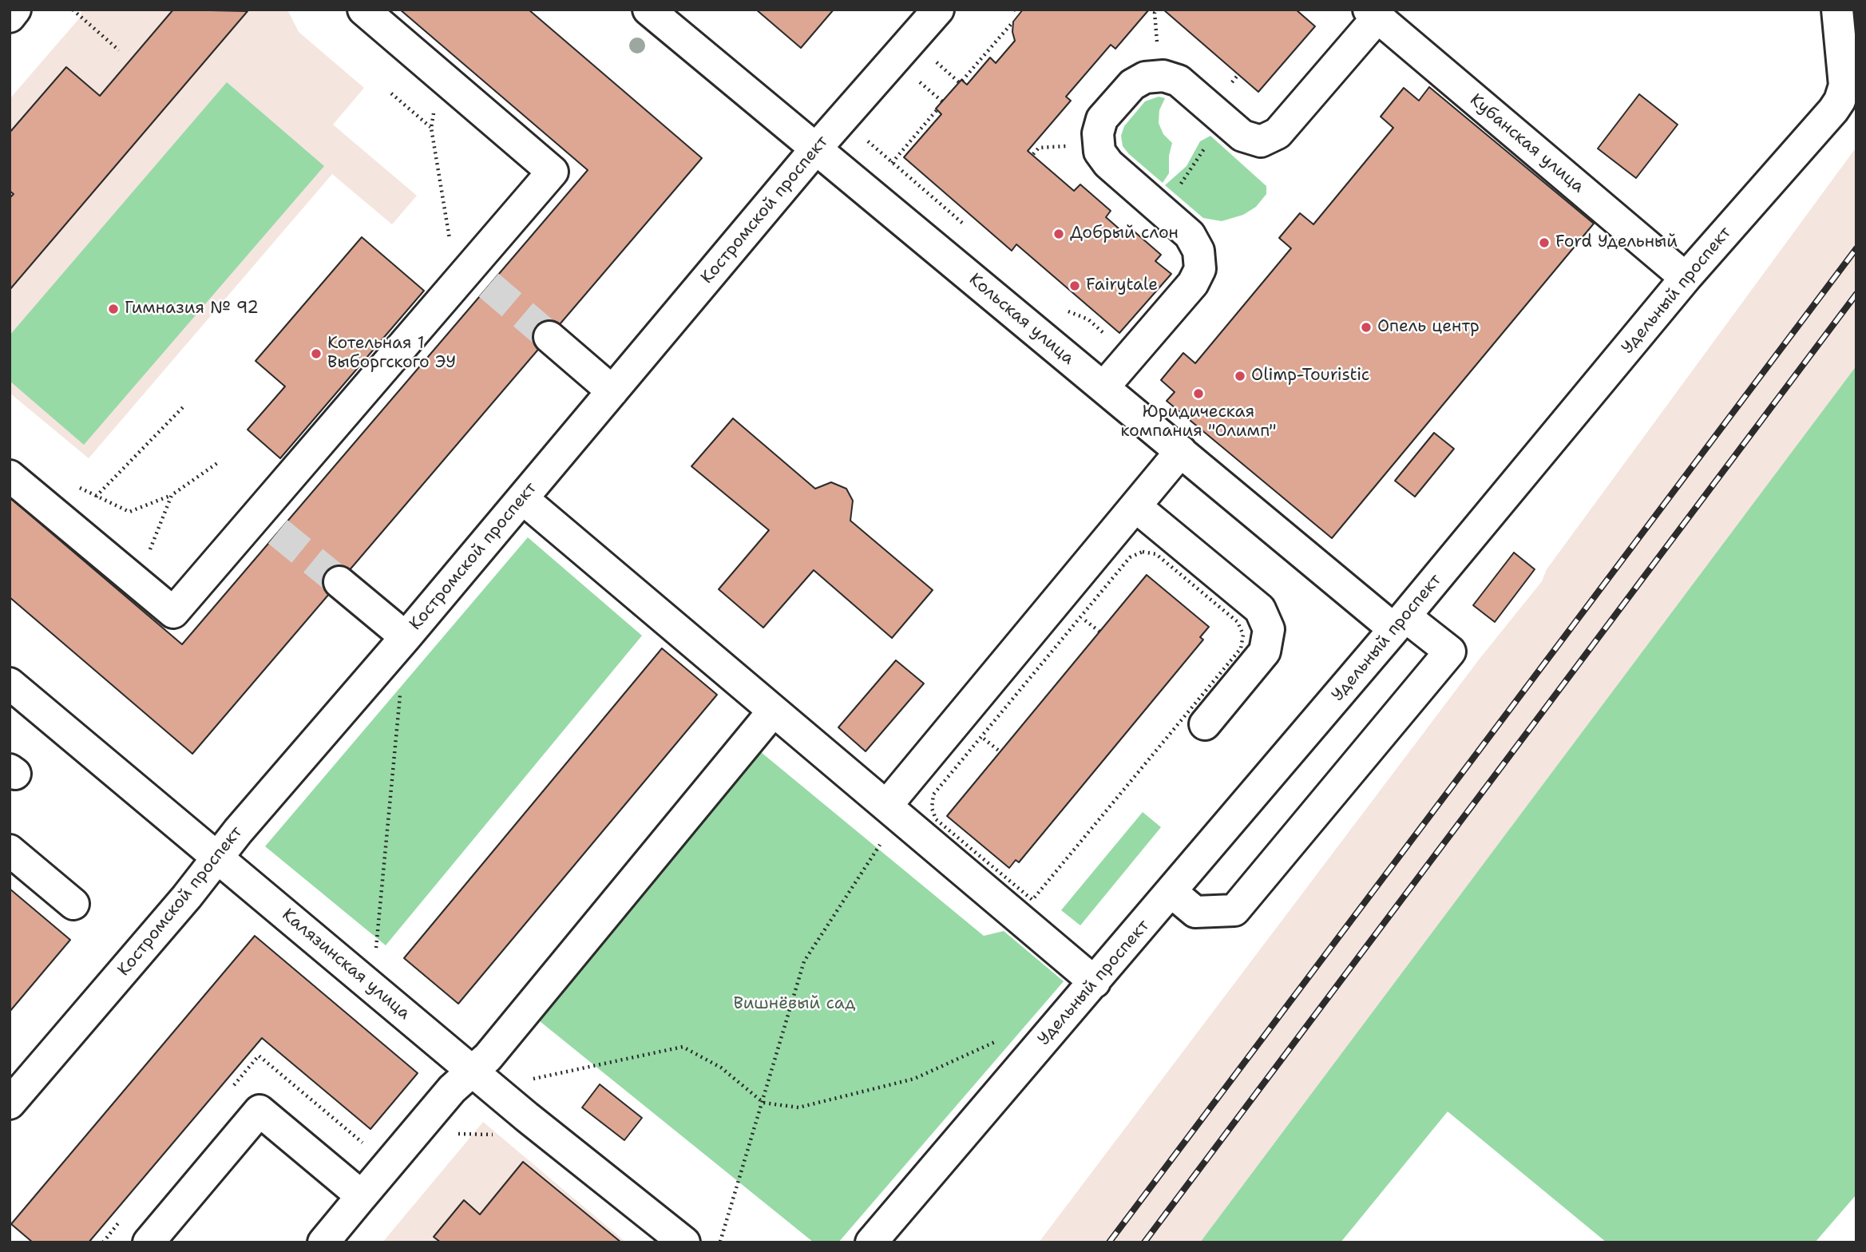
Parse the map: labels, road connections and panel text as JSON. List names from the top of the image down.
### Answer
{
  "streets": {
    "street": [
      "Кубанская улица",
      "Костромской проспект",
      "Удельный проспект",
      "Кольская улица",
      "Калязинская улица"
    ]
  },
  "crossings": [
    ["Кубанская улица", "Удельный проспект"],
    ["Костромской проспект", "Кольская улица"],
    ["Костромской проспект", "Калязинская улица"],
    ["Удельный проспект", "Кольская улица"]
  ],
  "parks": ["Вишнёвый сад"],
  "places": [
    "Добрый слон",
    "Ford Удельный",
    "Fairytale",
    "Гимназия № 92",
    "Опель центр",
    "Котельная 1 Выборгского ЭУ",
    "Olimp-Touristic",
    "Юридическая компания \"Олимп\""
  ]
}
